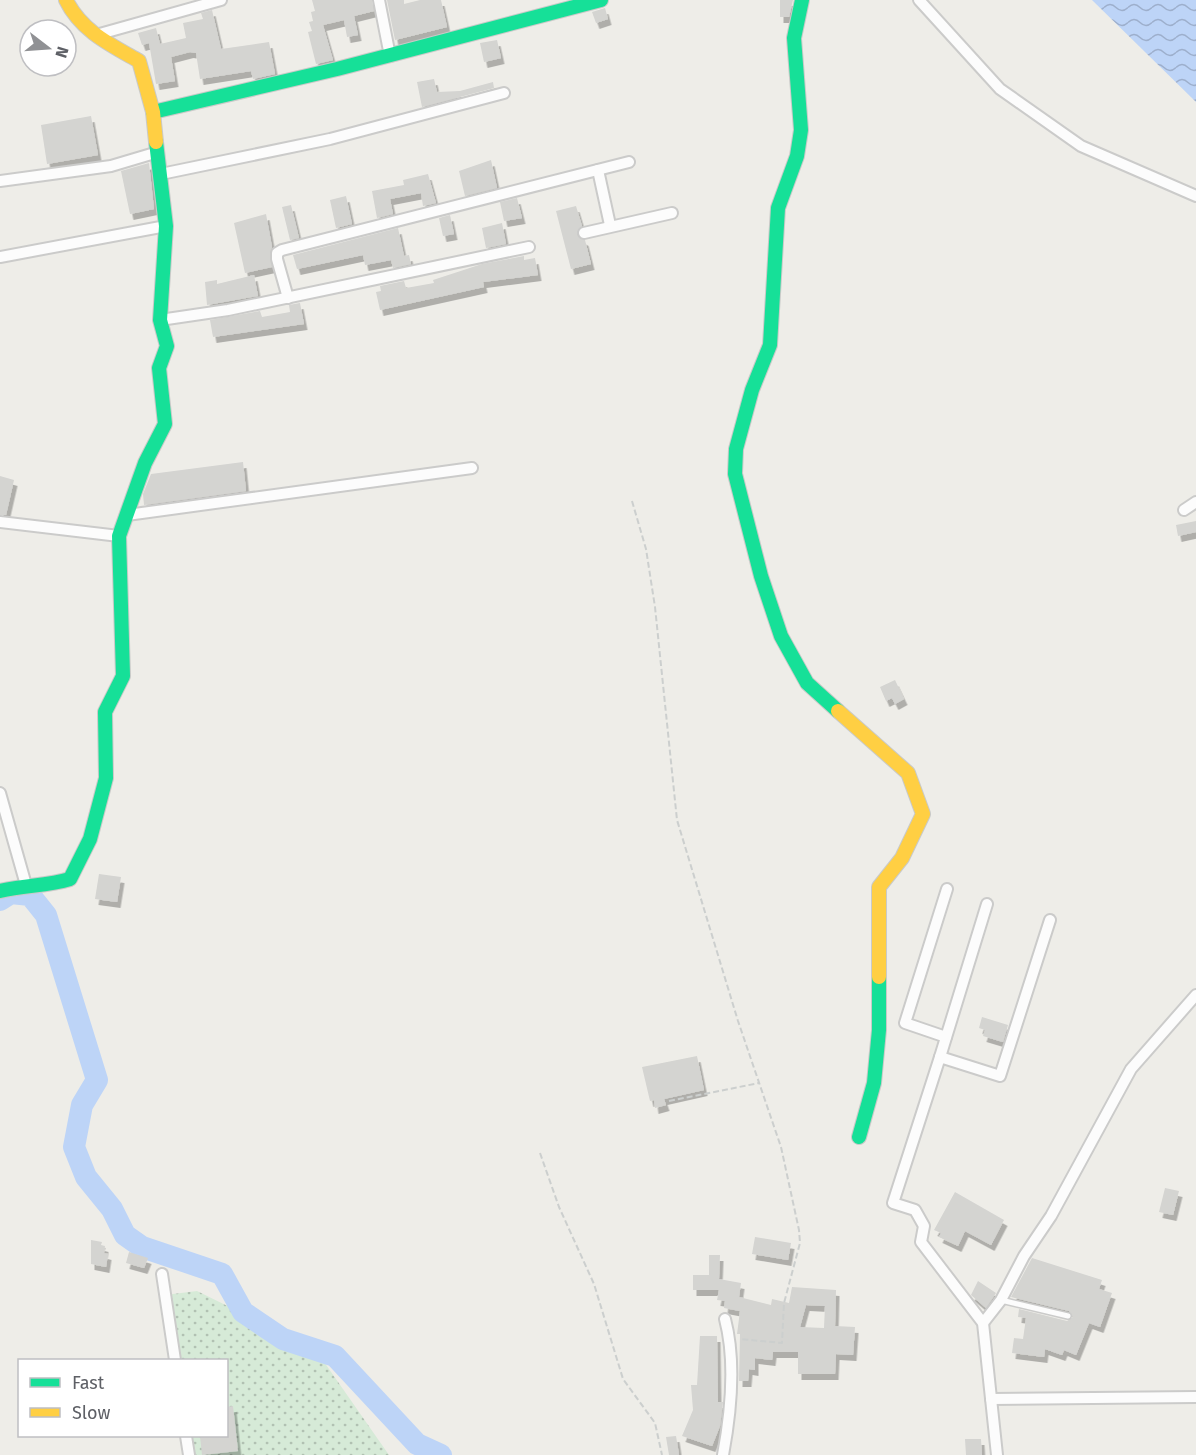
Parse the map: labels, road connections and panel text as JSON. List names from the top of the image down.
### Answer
{
  "legend": ["Fast", "Slow"],
  "north": "right"
}
